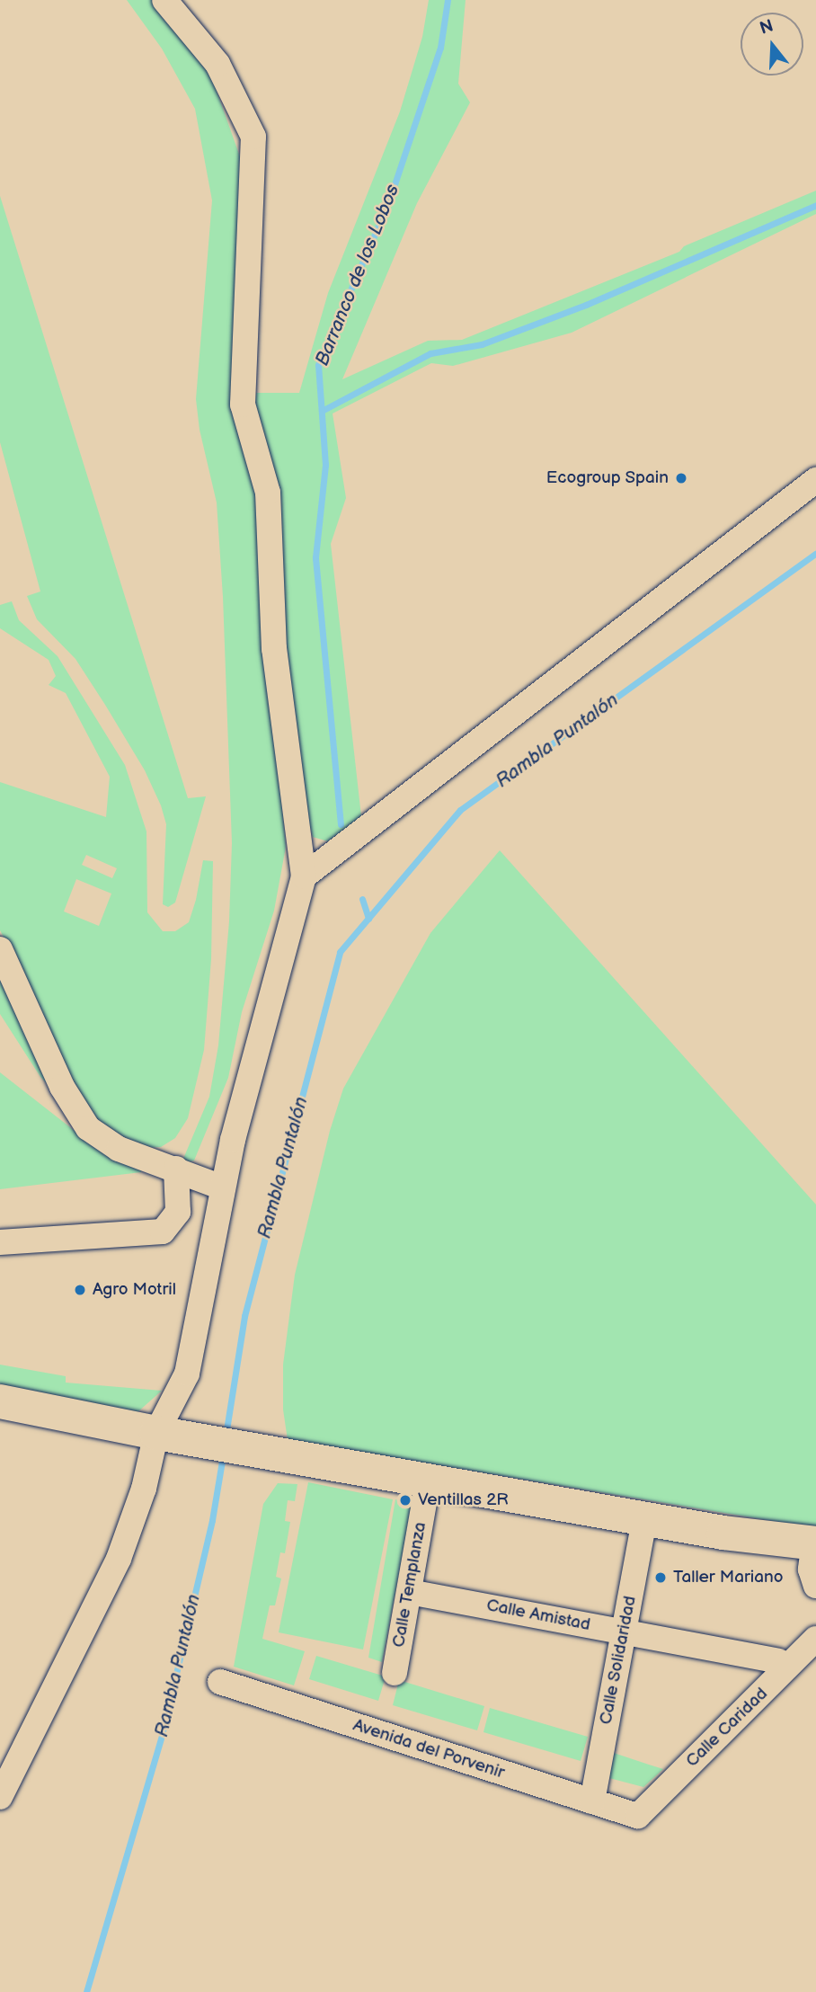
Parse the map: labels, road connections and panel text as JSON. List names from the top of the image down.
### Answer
{
  "streets": {
    "street": [
      "Calle Templanza",
      "Calle Amistad",
      "Calle Solidaridad",
      "Calle Caridad",
      "Avenida del Porvenir"
    ]
  },
  "crossings": [
    ["Calle Templanza", "Calle Amistad"],
    ["Calle Amistad", "Calle Solidaridad"],
    ["Calle Solidaridad", "Avenida del Porvenir"],
    ["Calle Caridad", "Avenida del Porvenir"]
  ],
  "water": ["Barranco de los Lobos", "Rambla Puntalón"],
  "places": [
    "Ecogroup Spain",
    "Agro Motril",
    "Ventillas 2R",
    "Taller Mariano"
  ],
  "north": "top"
}
